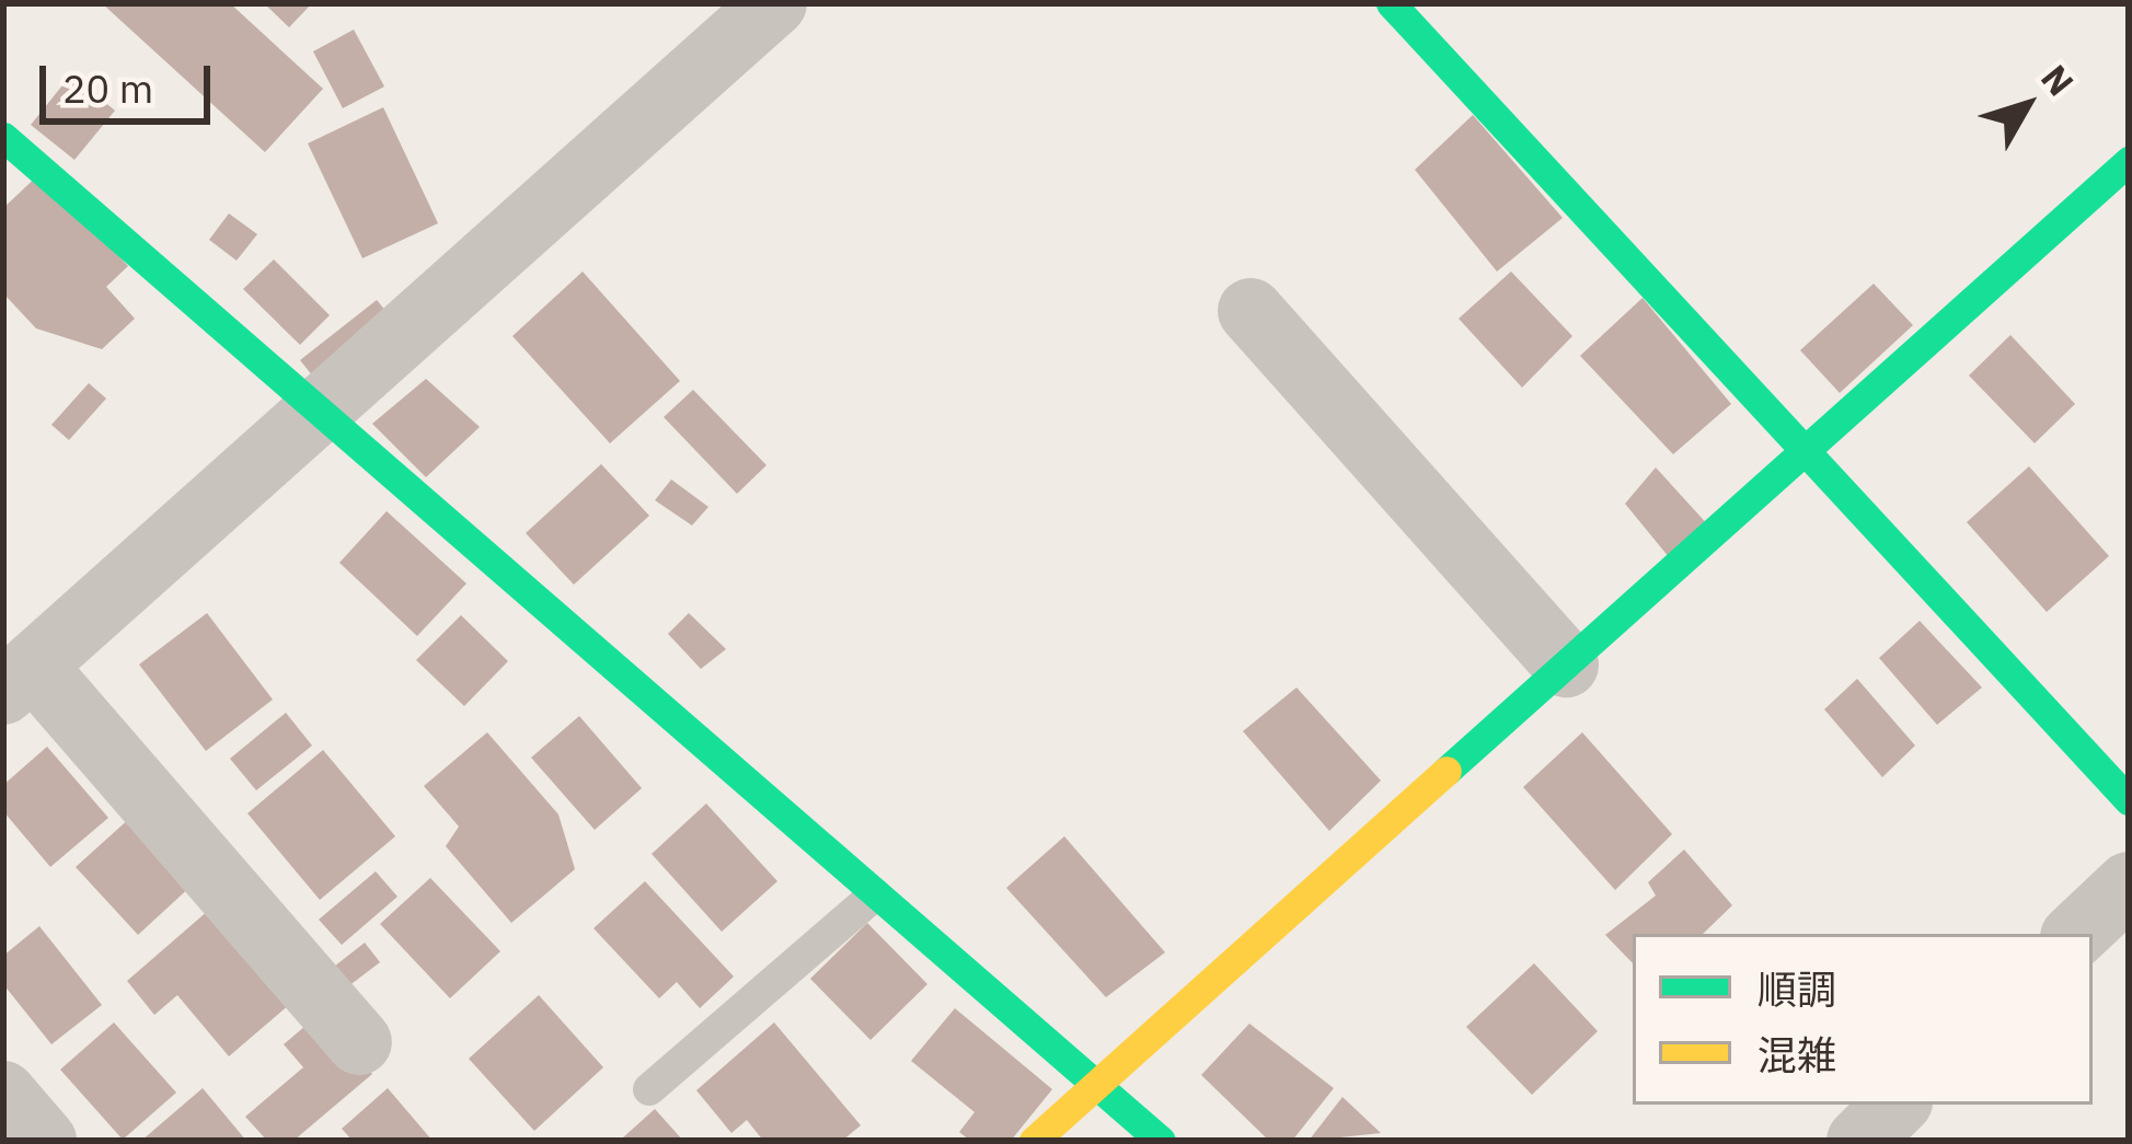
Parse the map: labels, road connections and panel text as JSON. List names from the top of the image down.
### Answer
{
  "legend": ["順調", "混雑"],
  "scale_bar": "20 m",
  "north": "top right"
}
